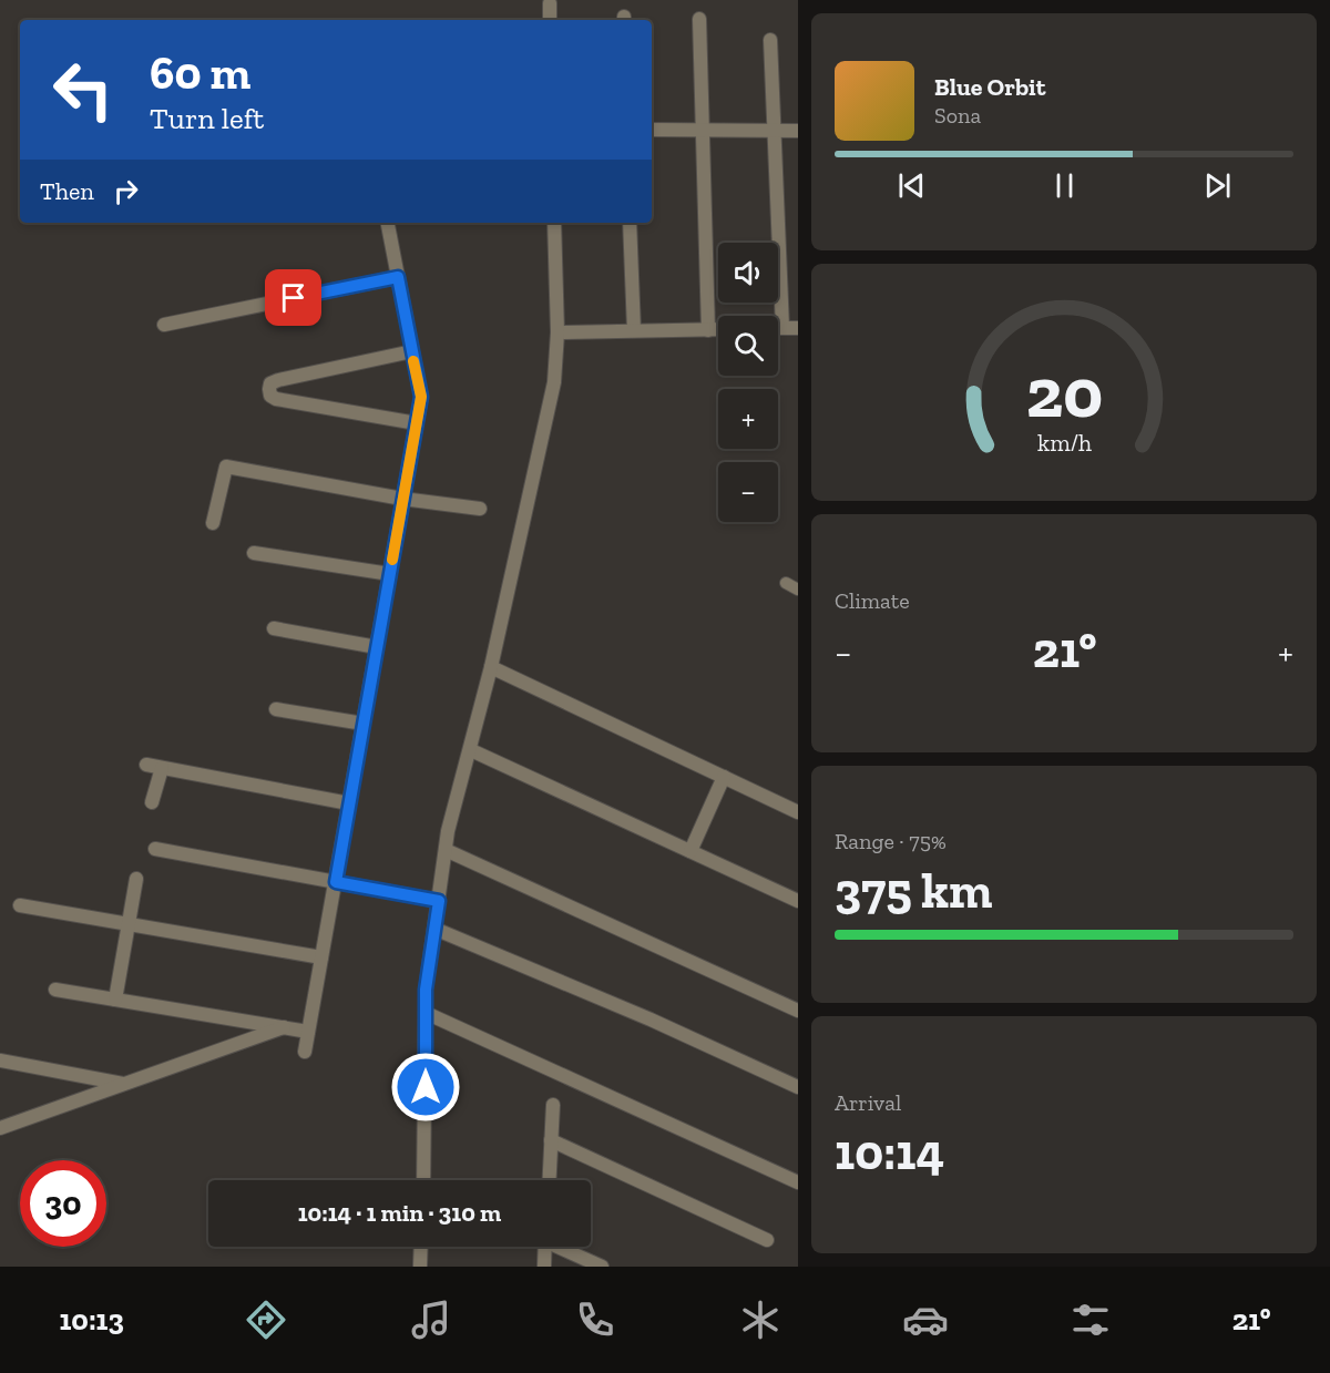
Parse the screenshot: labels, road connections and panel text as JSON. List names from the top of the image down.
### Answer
{
  "page": {
    "turn": ["60 m", "Turn left"],
    "song": ["Blue Orbit", "Sona"],
    "then": "Then",
    "map_buttons": ["+", "−"],
    "tile": [
      "Climate",
      ["Range · 75%", "375 km"],
      ["Arrival", "10:14"]
    ],
    "heat": ["−", "21°", "+"],
    "limit": "30",
    "trip": "10:14 · 1 min · 310 m",
    "tabs": ["10:13", "21°"],
    "gauge": ["20", "km/h"]
  }
}
